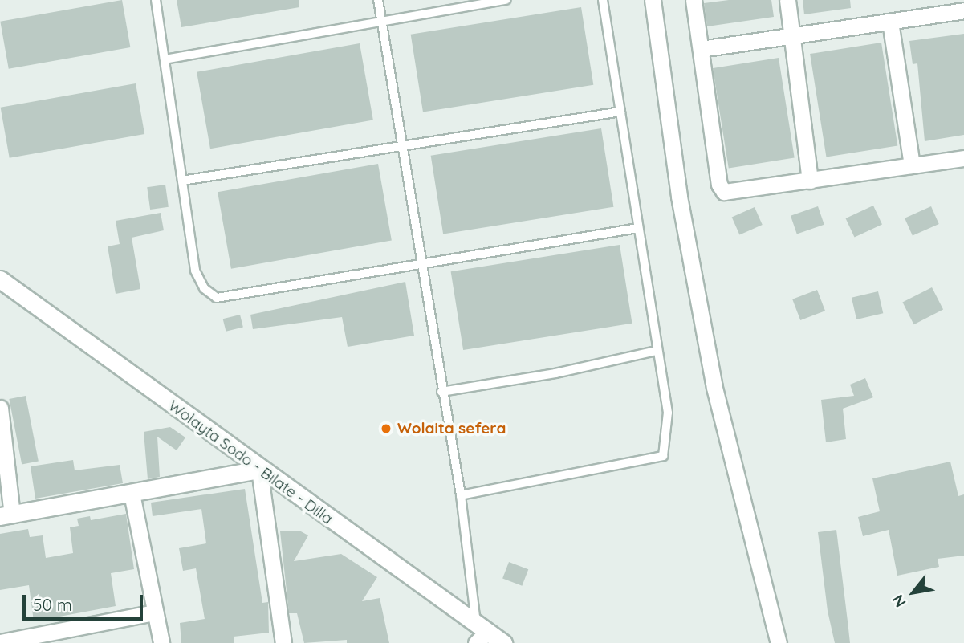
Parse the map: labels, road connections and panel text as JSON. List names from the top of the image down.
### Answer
{
  "streets": {
    "main road": ["Wolayta Sodo - Bilate - Dilla"]
  },
  "places": ["Wolaita sefera"],
  "scale_bar": "50 m",
  "north": "bottom left"
}
